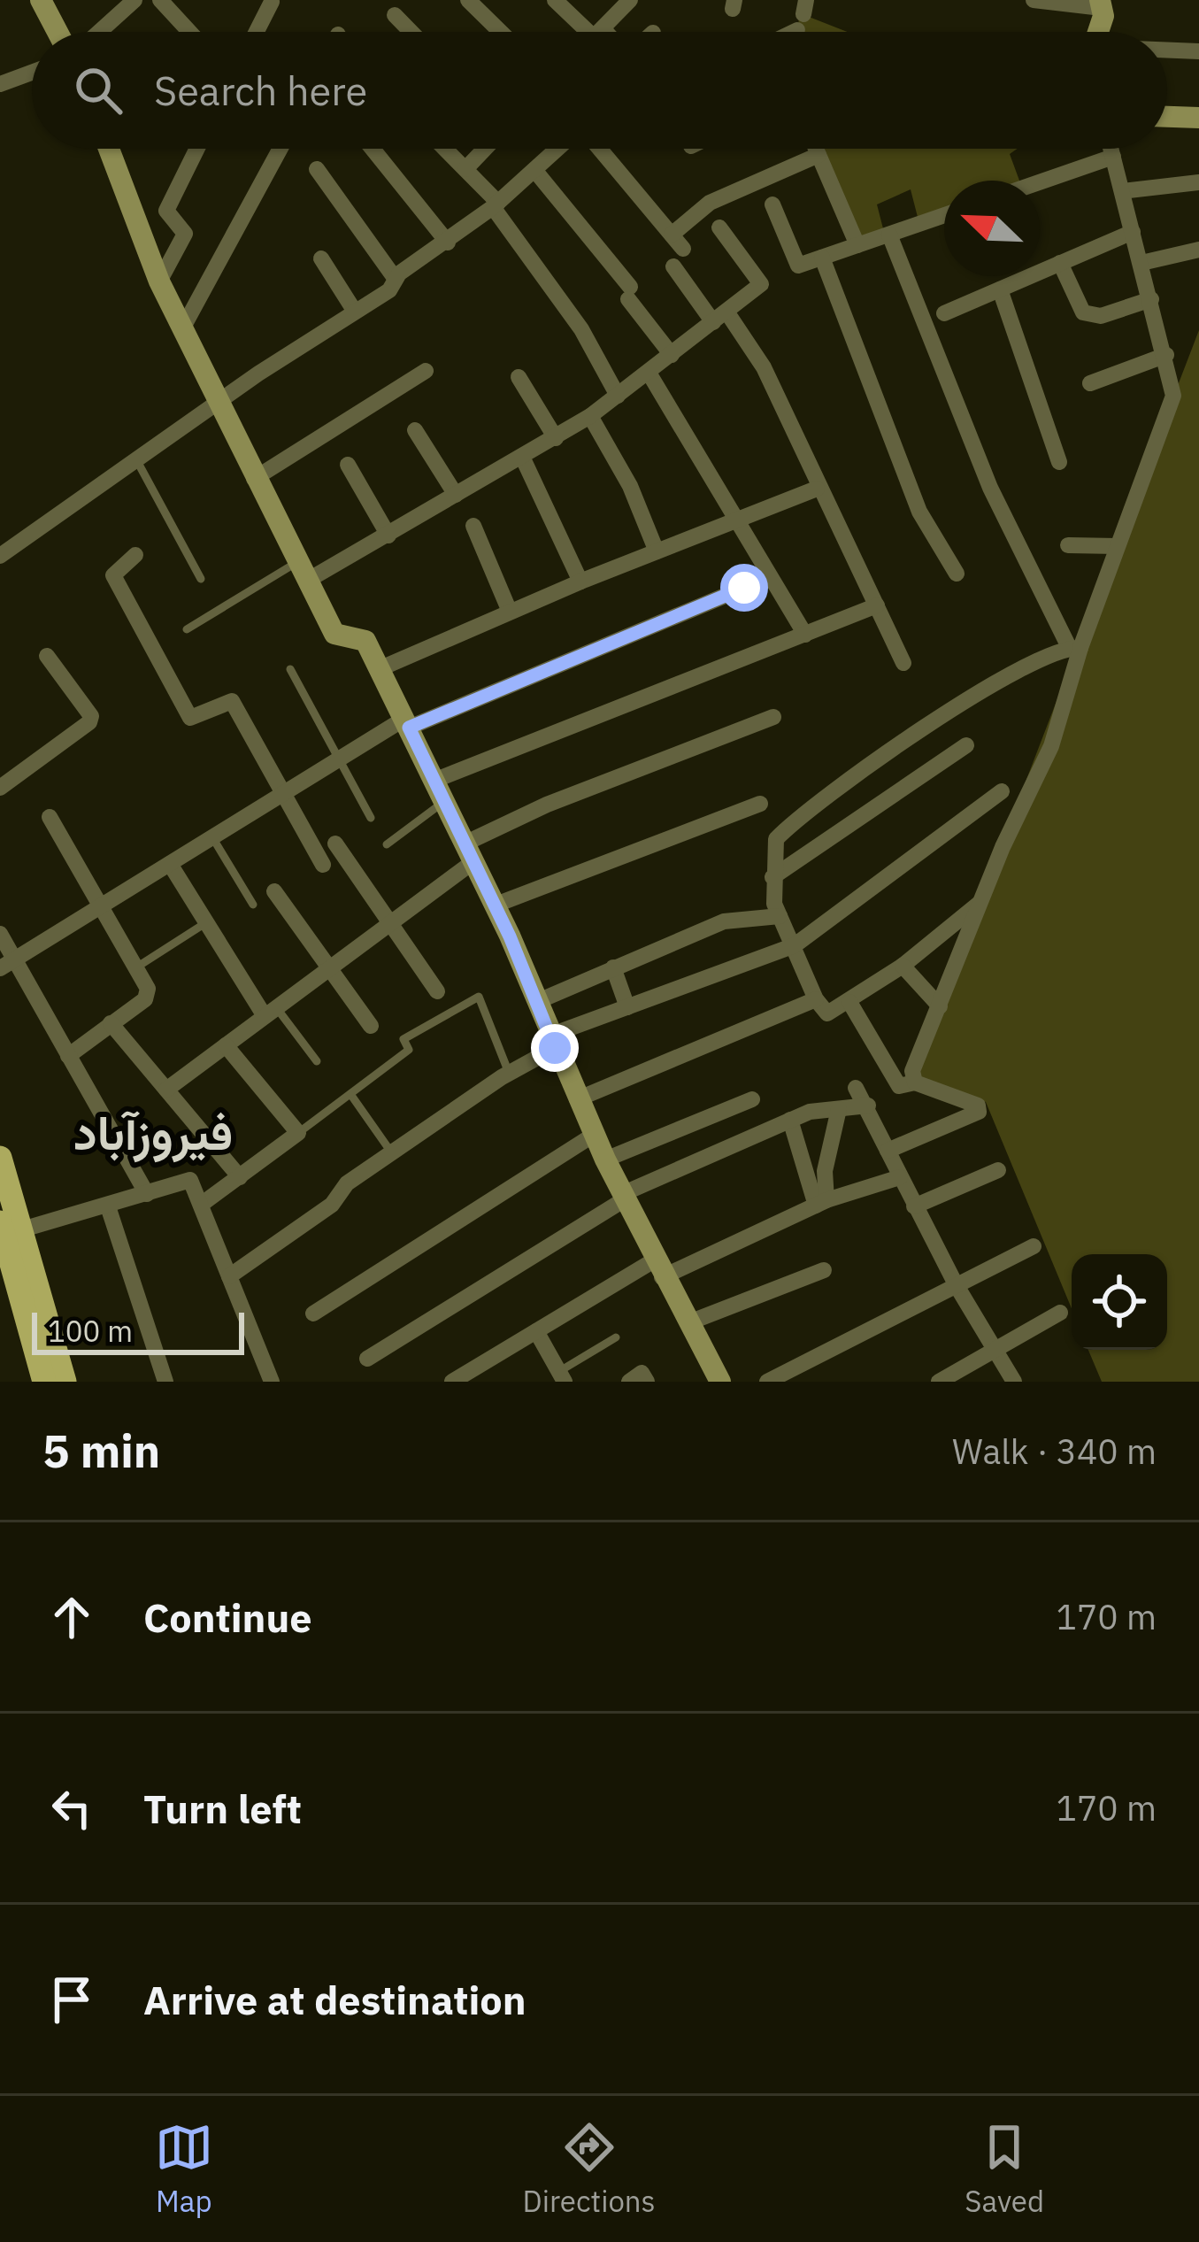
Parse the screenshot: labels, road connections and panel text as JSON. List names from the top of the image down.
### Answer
{
  "districts": ["فیروزآباد"],
  "scale_bar": "100 m",
  "north": "top left",
  "page": {
    "search": "Search here",
    "scale": "100 m",
    "heading": ["5 min", "Walk · 340 m"],
    "list": [
      ["Continue", "170 m"],
      ["Turn left", "170 m"],
      "Arrive at destination"
    ],
    "nav": ["Map", "Directions", "Saved"]
  }
}
